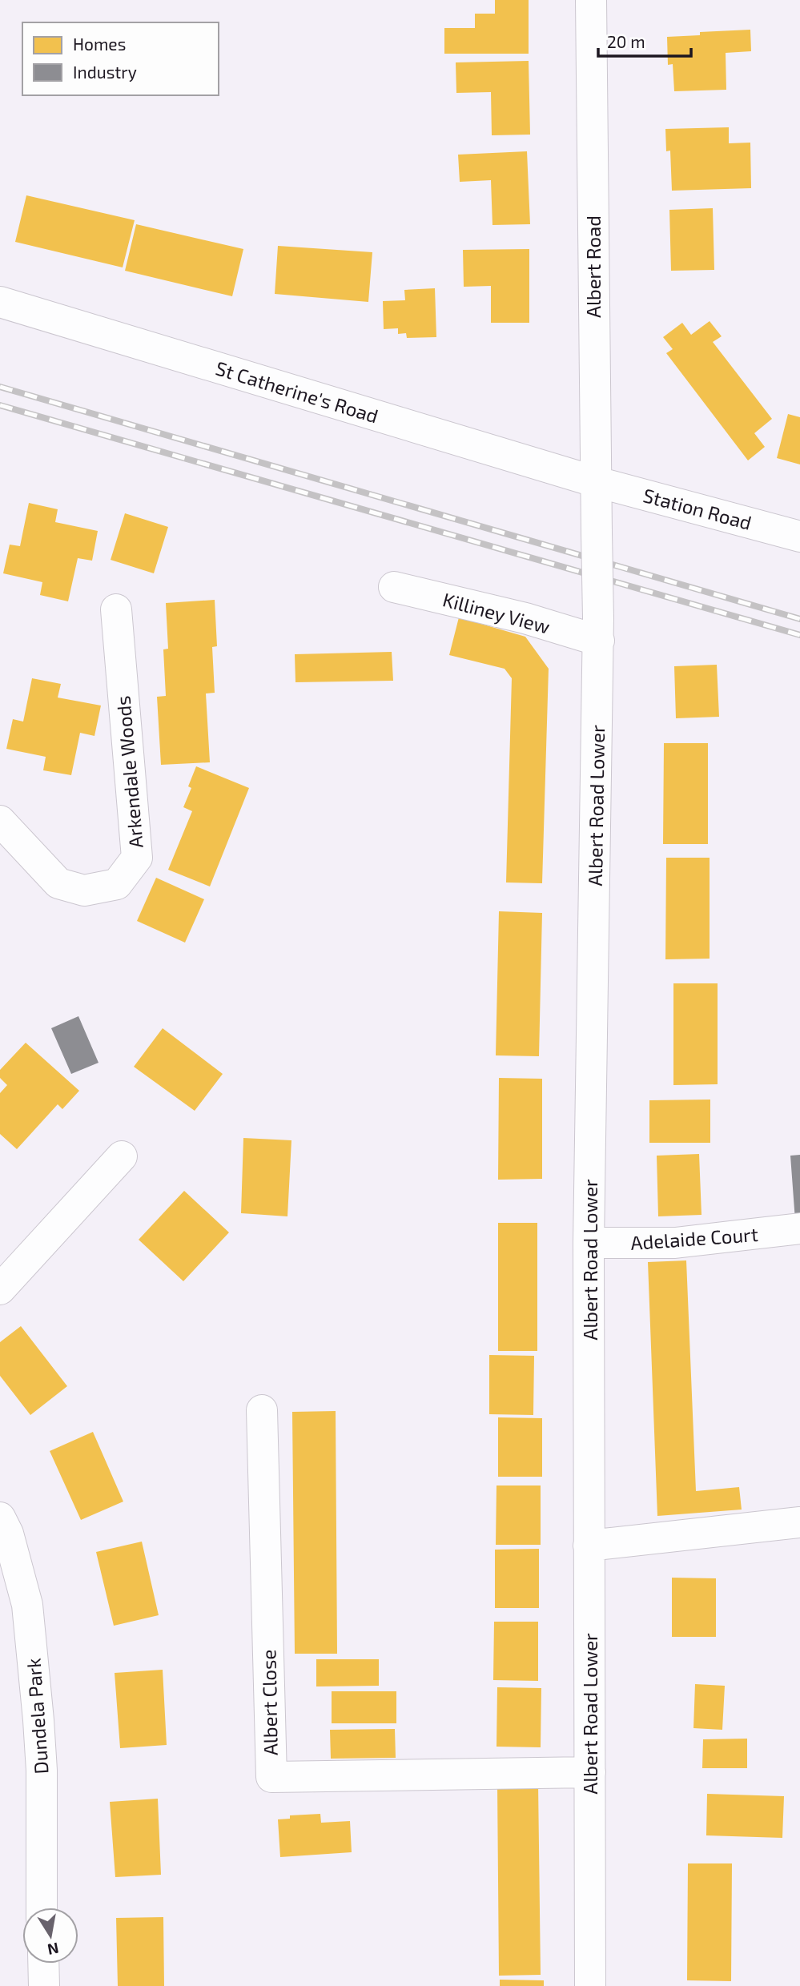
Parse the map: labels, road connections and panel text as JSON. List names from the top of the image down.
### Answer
{
  "streets": {
    "street": [
      "Albert Road",
      "St Catherine's Road",
      "Station Road",
      "Killiney View",
      "Arkendale Woods",
      "Albert Road Lower",
      "Adelaide Court",
      "Albert Close",
      "Dundela Park"
    ]
  },
  "crossings": [
    ["Albert Road", "St Catherine's Road"],
    ["Albert Road", "Station Road"],
    ["Albert Road", "Albert Road Lower"],
    ["St Catherine's Road", "Station Road"],
    ["Killiney View", "Albert Road Lower"],
    ["Albert Road Lower", "Adelaide Court"],
    ["Albert Road Lower", "Albert Close"]
  ],
  "legend": ["Homes", "Industry"],
  "scale_bar": "20 m",
  "north": "bottom"
}
